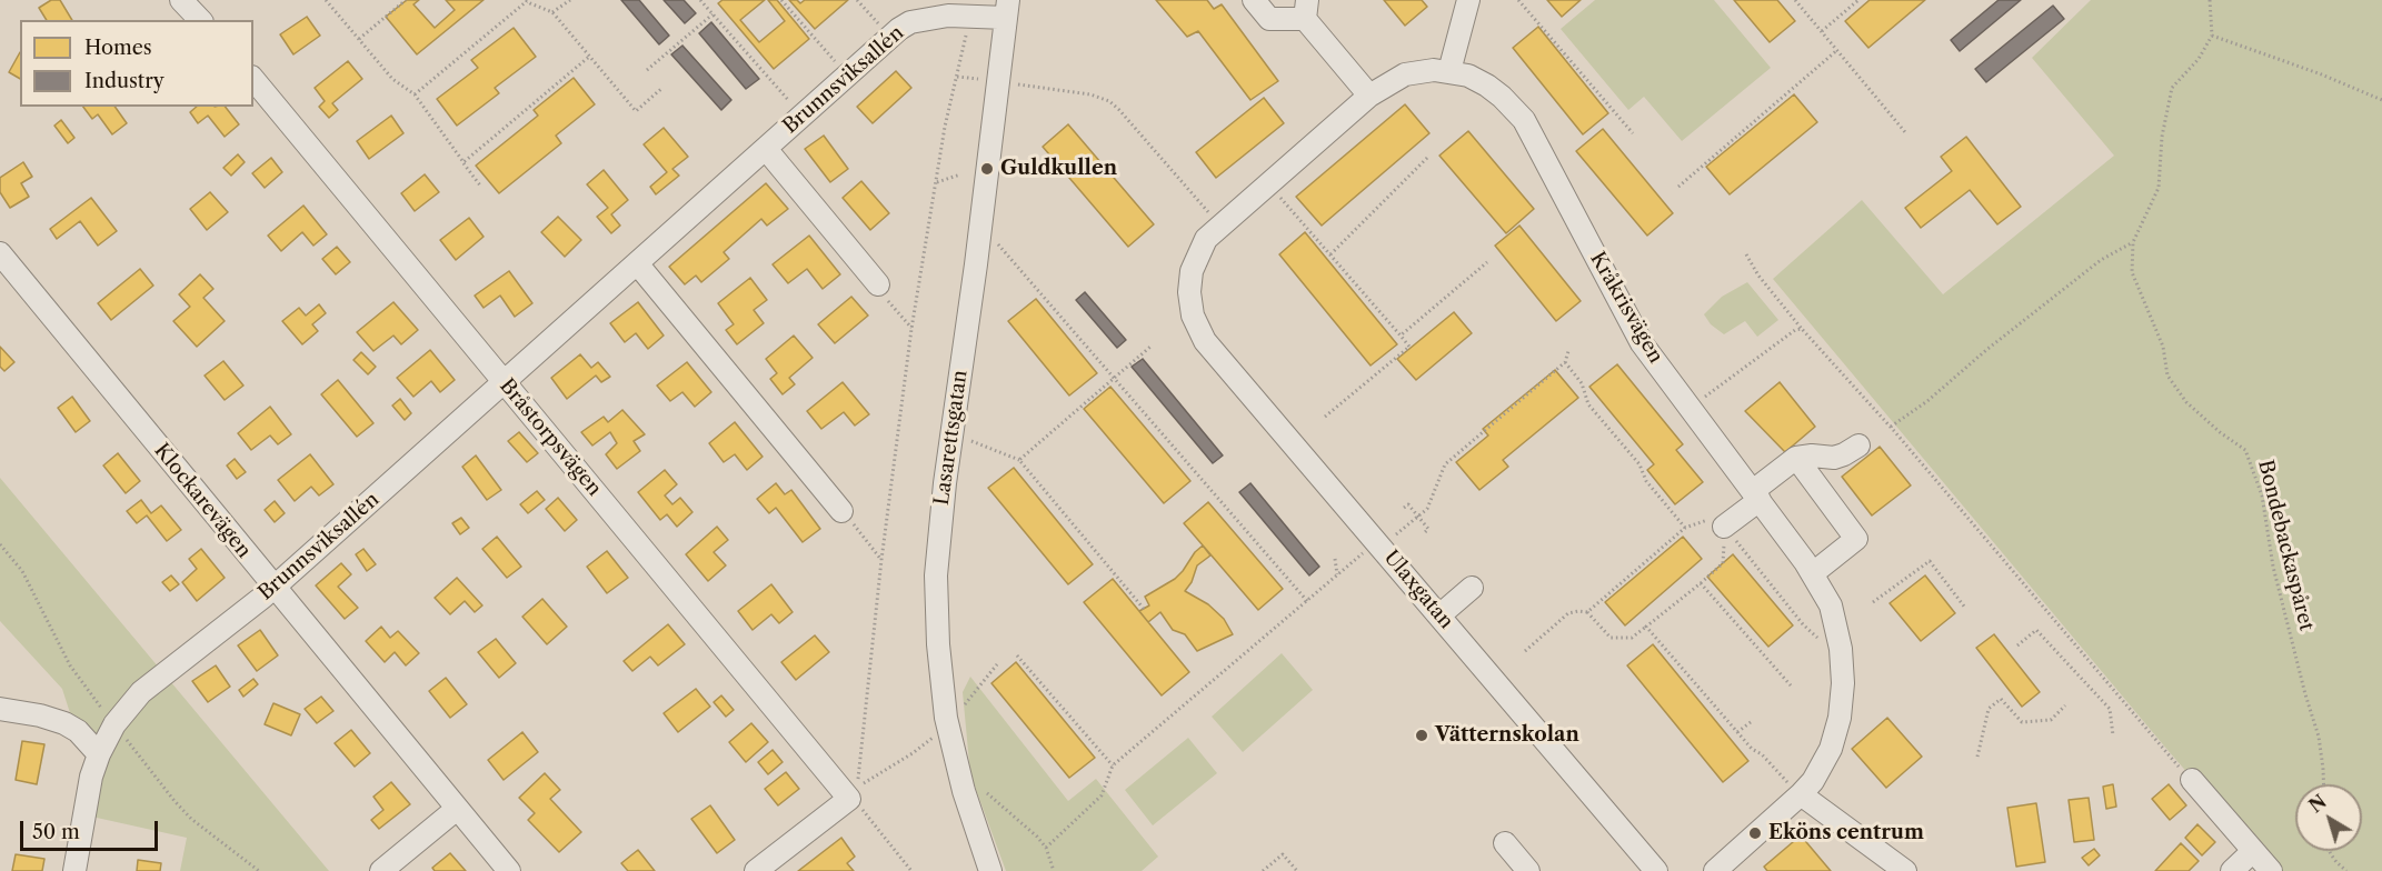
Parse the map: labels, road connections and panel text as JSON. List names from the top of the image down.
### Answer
{
  "streets": {
    "street": [
      "Brunnsviksallén",
      "Kråkrisvägen",
      "Bråstorpsvägen",
      "Lasarettsgatan",
      "Klockarevägen",
      "Ulaxgatan"
    ],
    "path": ["Bondebackaspåret"]
  },
  "crossings": [
    ["Brunnsviksallén", "Bråstorpsvägen"],
    ["Brunnsviksallén", "Lasarettsgatan"],
    ["Brunnsviksallén", "Klockarevägen"],
    ["Kråkrisvägen", "Ulaxgatan"]
  ],
  "places": ["Guldkullen", "Vätternskolan", "Eköns centrum"],
  "legend": ["Homes", "Industry"],
  "scale_bar": "50 m",
  "north": "top left"
}
